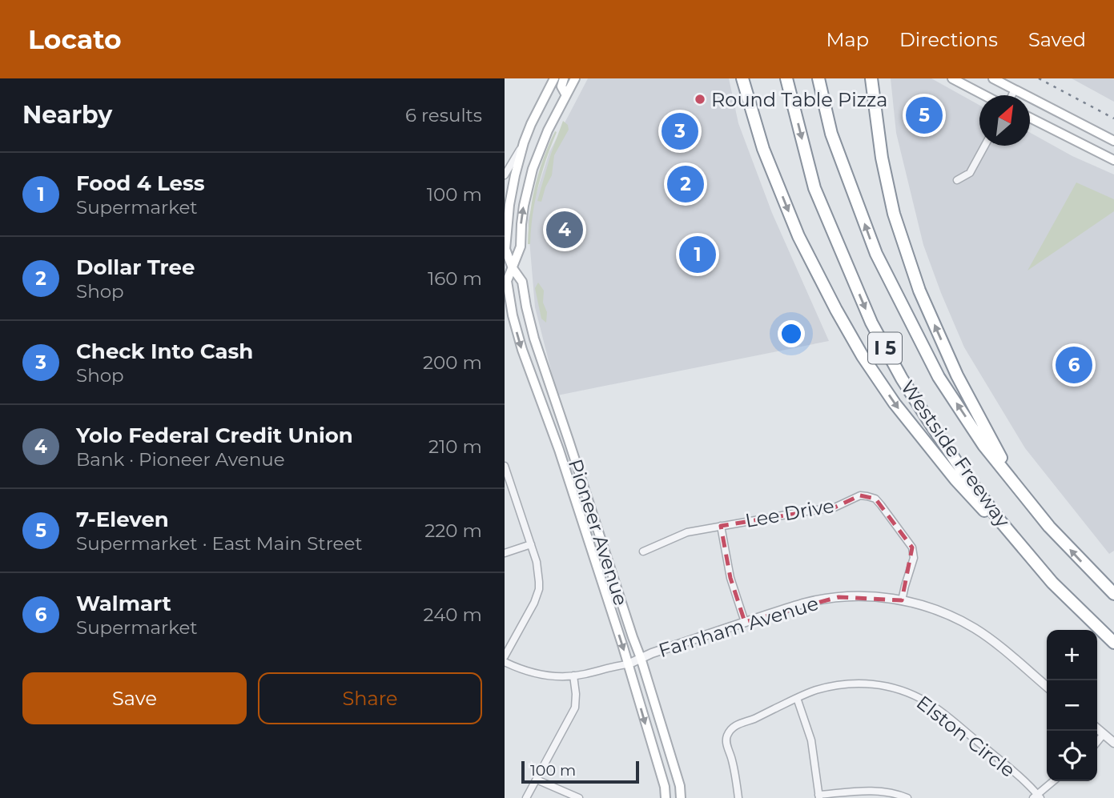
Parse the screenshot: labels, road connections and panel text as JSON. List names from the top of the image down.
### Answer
{
  "streets": {
    "highway": ["I 5", "Westside Freeway"],
    "main road": ["Pioneer Avenue"],
    "street": ["Lee Drive", "Farnham Avenue", "Elston Circle"]
  },
  "crossings": [
    ["Lee Drive", "Farnham Avenue"],
    ["Pioneer Avenue", "Farnham Avenue"]
  ],
  "places": ["Round Table Pizza"],
  "scale_bar": "100 m",
  "north": "top right",
  "page": {
    "header": "Locato",
    "nav": ["Map", "Directions", "Saved"],
    "heading": ["Nearby", "6 results"],
    "pins": [
      "5",
      "3",
      "2",
      "4",
      "1",
      "6"
    ],
    "list": [
      {
        "mark": "1",
        "name": "Food 4 Less",
        "note": "Supermarket",
        "value": "100 m"
      },
      {
        "mark": "2",
        "name": "Dollar Tree",
        "note": "Shop",
        "value": "160 m"
      },
      {
        "mark": "3",
        "name": "Check Into Cash",
        "note": "Shop",
        "value": "200 m"
      },
      {
        "mark": "4",
        "name": "Yolo Federal Credit Union",
        "note": "Bank · Pioneer Avenue",
        "value": "210 m"
      },
      {
        "mark": "5",
        "name": "7-Eleven",
        "note": "Supermarket · East Main Street",
        "value": "220 m"
      },
      {
        "mark": "6",
        "name": "Walmart",
        "note": "Supermarket",
        "value": "240 m"
      }
    ],
    "map_buttons": ["+", "−"],
    "buttons": ["Save", "Share"],
    "scale": "100 m"
  }
}
